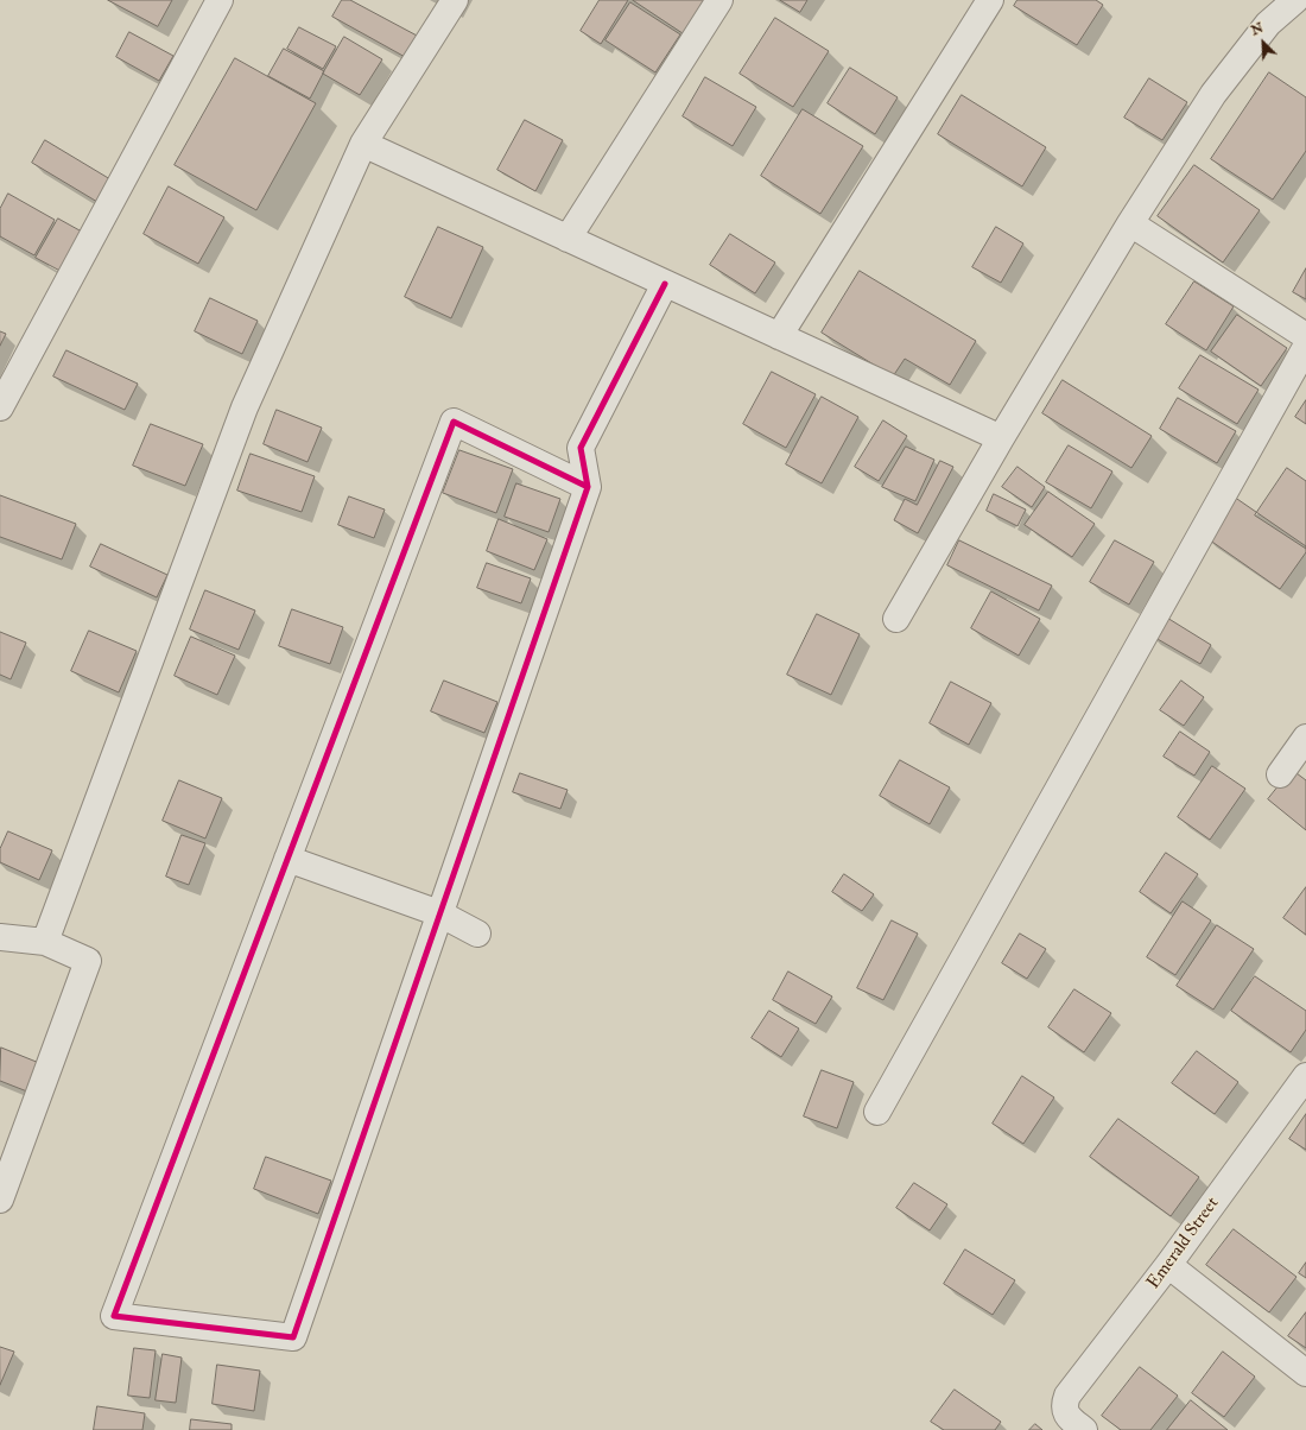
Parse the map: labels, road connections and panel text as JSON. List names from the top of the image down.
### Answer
{
  "streets": {
    "street": ["Emerald Street"]
  },
  "north": "top left"
}
